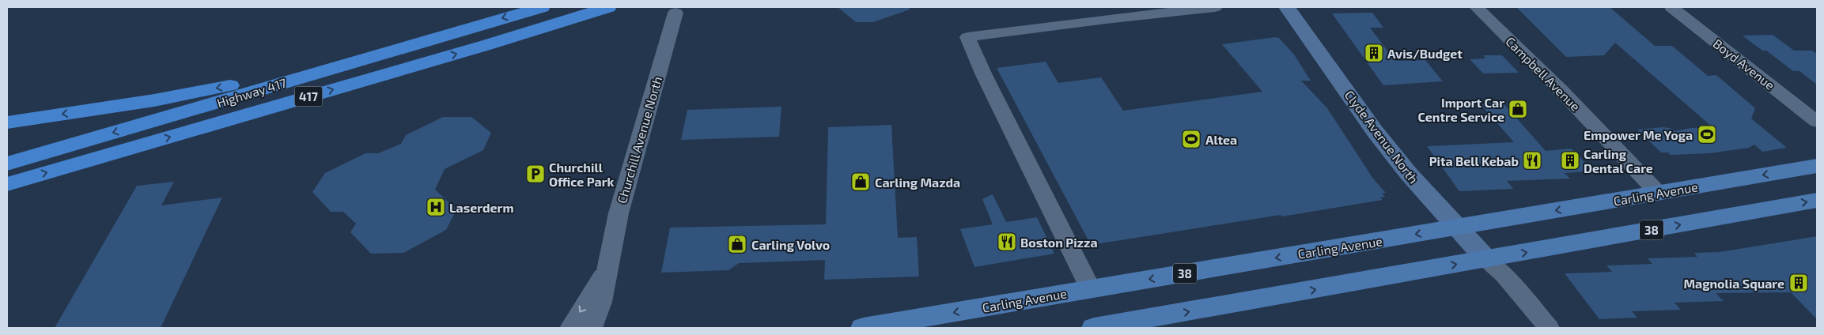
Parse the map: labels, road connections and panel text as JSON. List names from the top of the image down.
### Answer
{
  "streets": {
    "highway": ["Highway 417", "417"],
    "main road": ["Carling Avenue", "38"],
    "street": [
      "Boyd Avenue",
      "Campbell Avenue",
      "Clyde Avenue North",
      "Churchill Avenue North"
    ]
  },
  "crossings": [
    ["Campbell Avenue", "Carling Avenue"],
    ["Clyde Avenue North", "Carling Avenue"],
    ["Clyde Avenue North", "38"]
  ],
  "places": {
    "building": ["Avis/Budget", "Carling Dental Care", "Magnolia Square"],
    "shop": ["Import Car Centre Service", "Carling Mazda", "Carling Volvo"],
    "sports": ["Empower Me Yoga", "Altea"],
    "restaurant": ["Pita Bell Kebab", "Boston Pizza"],
    "parking": ["Churchill Office Park"],
    "hospital": ["Laserderm"]
  }
}
